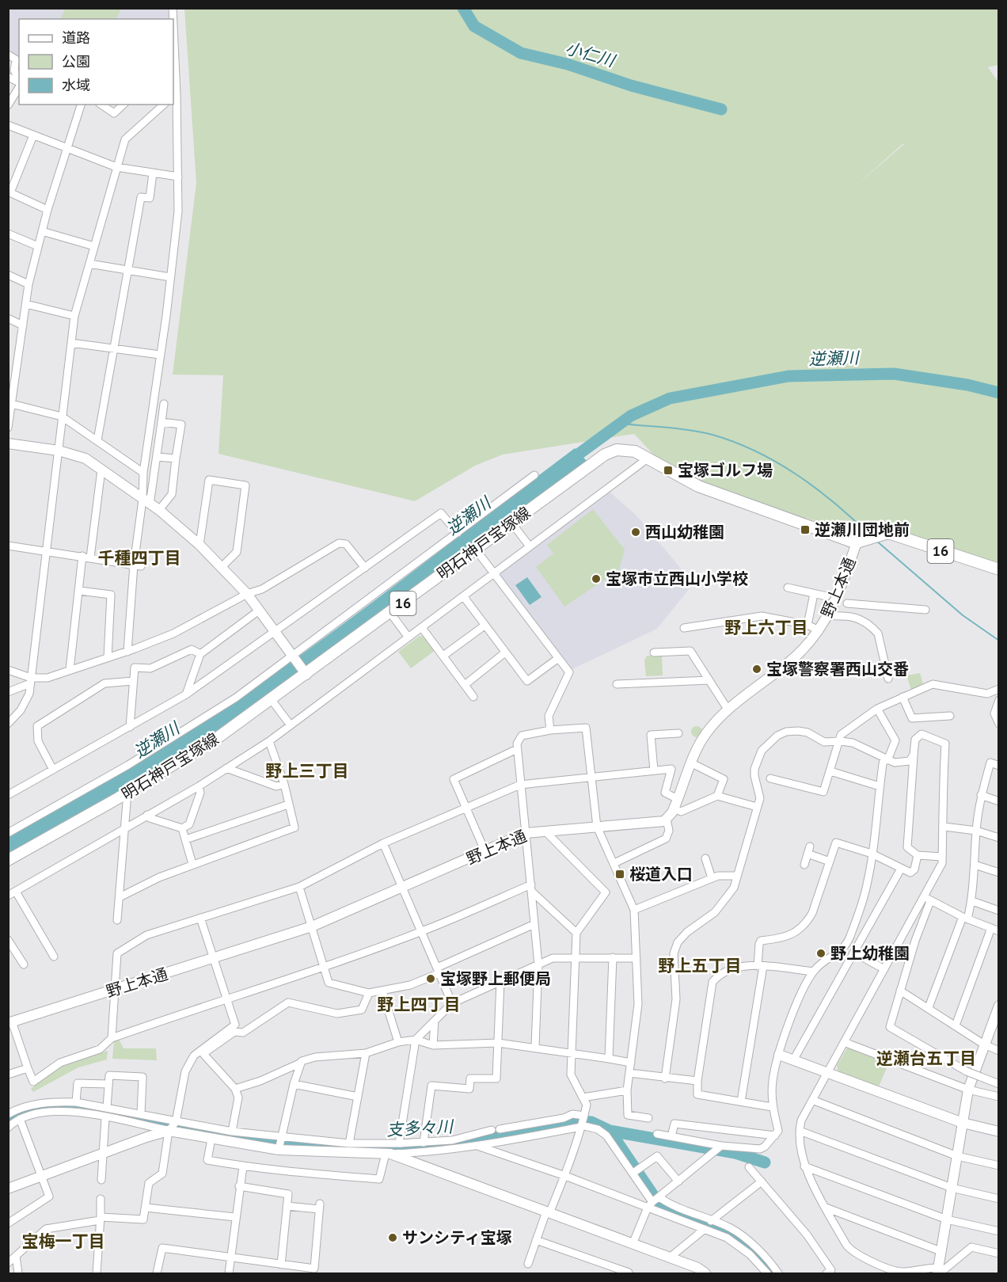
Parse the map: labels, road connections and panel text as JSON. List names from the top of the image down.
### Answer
{
  "streets": {
    "main road": ["明石神戸宝塚線", "16"],
    "street": ["野上本通"]
  },
  "crossings": [
    ["明石神戸宝塚線", "16"],
    ["明石神戸宝塚線", "野上本通"],
    ["16", "野上本通"]
  ],
  "districts": [
    "千種四丁目",
    "野上六丁目",
    "野上三丁目",
    "野上五丁目",
    "野上四丁目",
    "逆瀬台五丁目",
    "宝梅一丁目"
  ],
  "water": ["小仁川", "逆瀬川", "支多々川"],
  "places": {
    "transit": ["宝塚ゴルフ場", "逆瀬川団地前", "桜道入口"],
    "other": [
      "西山幼稚園",
      "宝塚市立西山小学校",
      "宝塚警察署西山交番",
      "野上幼稚園",
      "宝塚野上郵便局",
      "サンシティ宝塚"
    ]
  },
  "legend": ["道路", "公園", "水域"]
}
